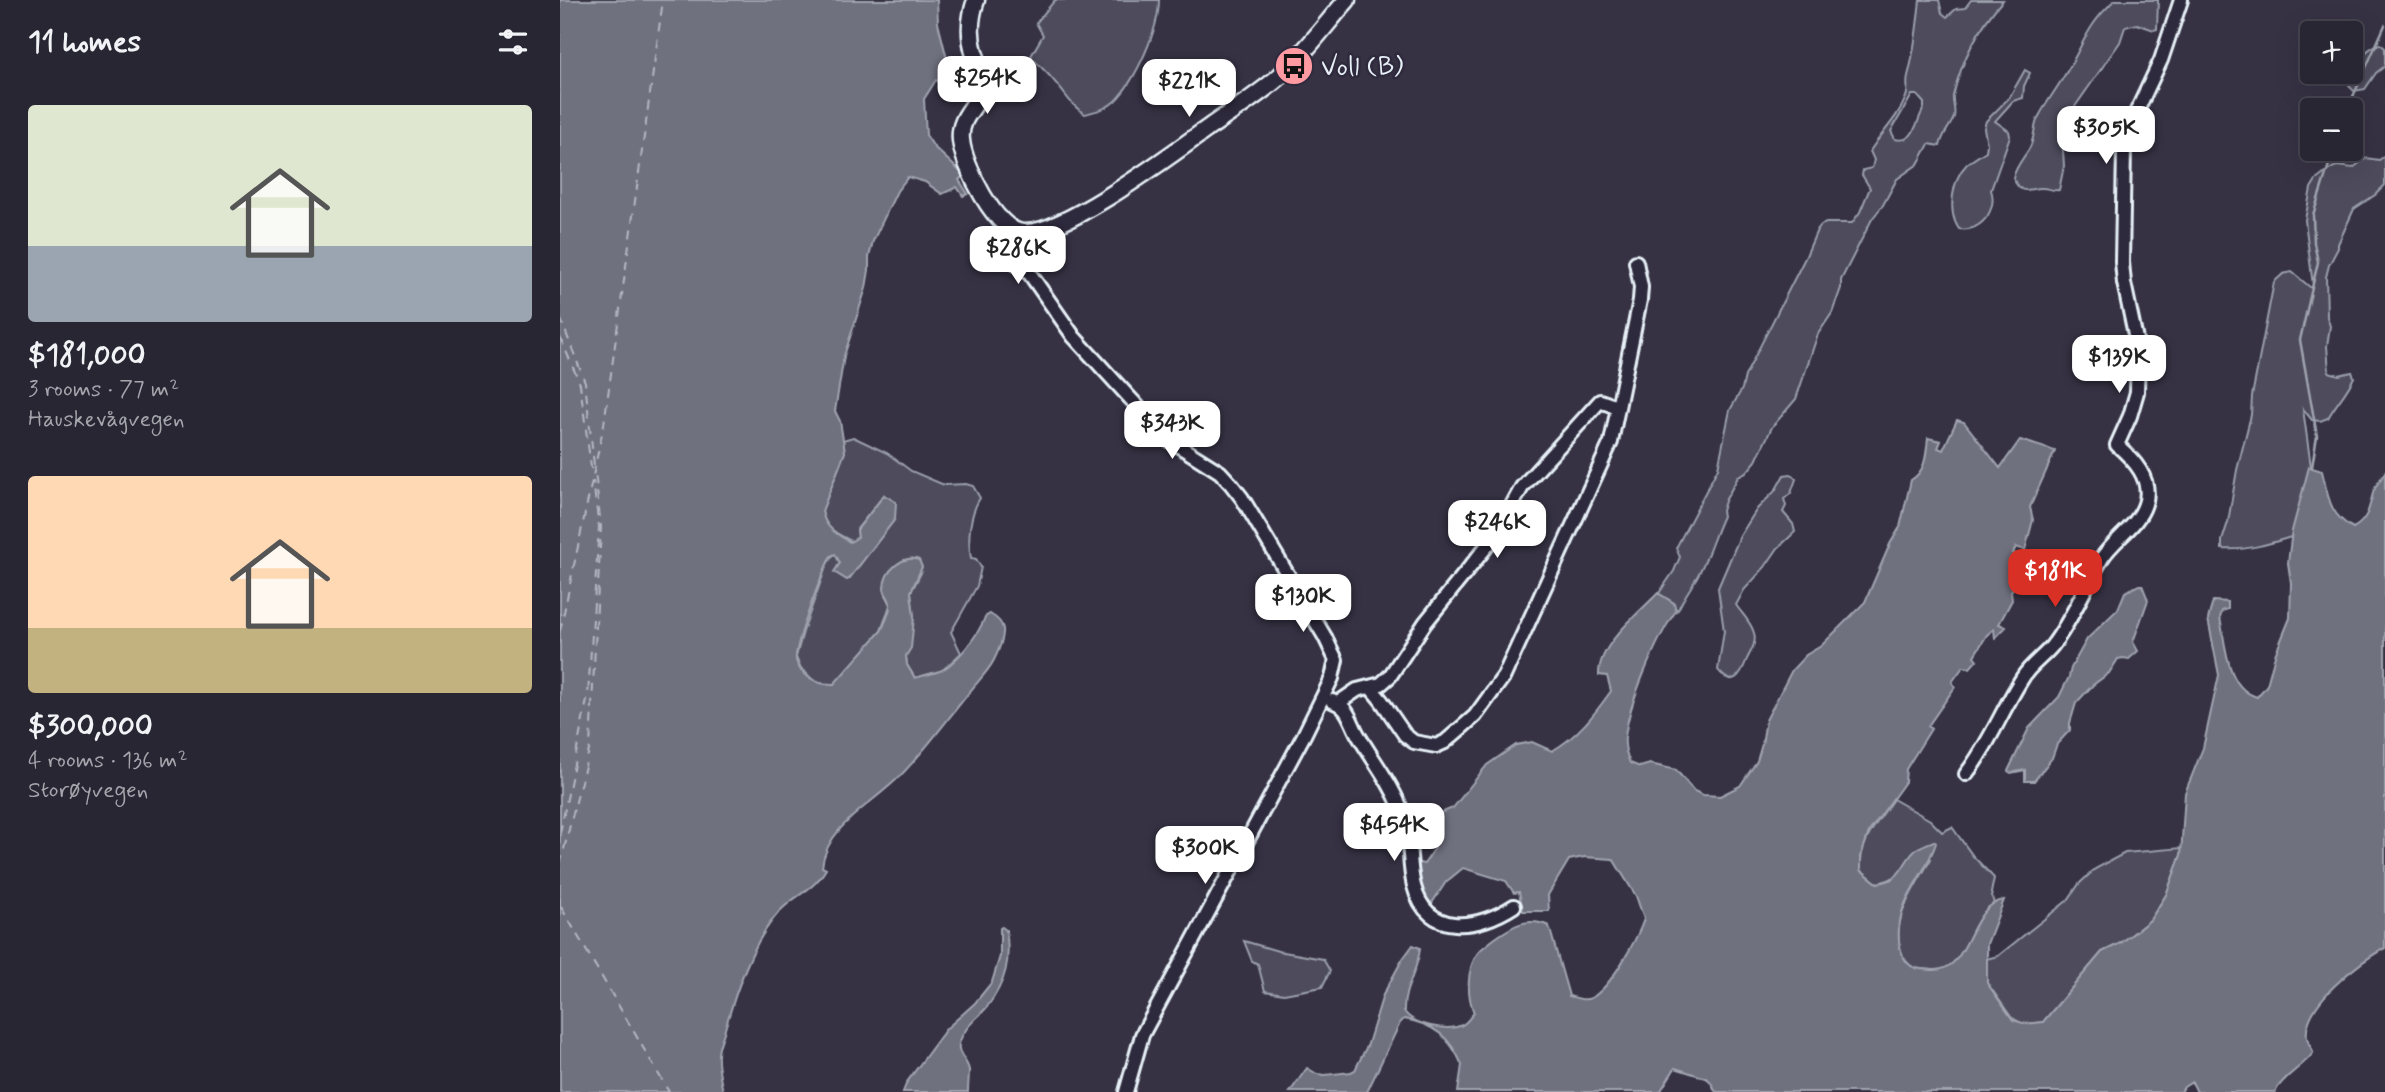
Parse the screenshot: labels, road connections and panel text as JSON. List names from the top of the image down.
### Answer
{
  "places": {
    "bus stop": ["Voll (B)"]
  },
  "page": {
    "heading": "11 homes",
    "map_buttons": ["+", "−"],
    "price": [
      "$254K",
      "$221K",
      "$305K",
      "$286K",
      "$139K",
      "$343K",
      "$246K",
      "$181K",
      "$130K",
      "$454K",
      "$300K"
    ],
    "list": [
      {
        "name": "$181,000",
        "note": "3 rooms · 77 m² · Hauskevågvegen"
      },
      {
        "name": "$300,000",
        "note": "4 rooms · 136 m² · Storøyvegen"
      }
    ]
  }
}
